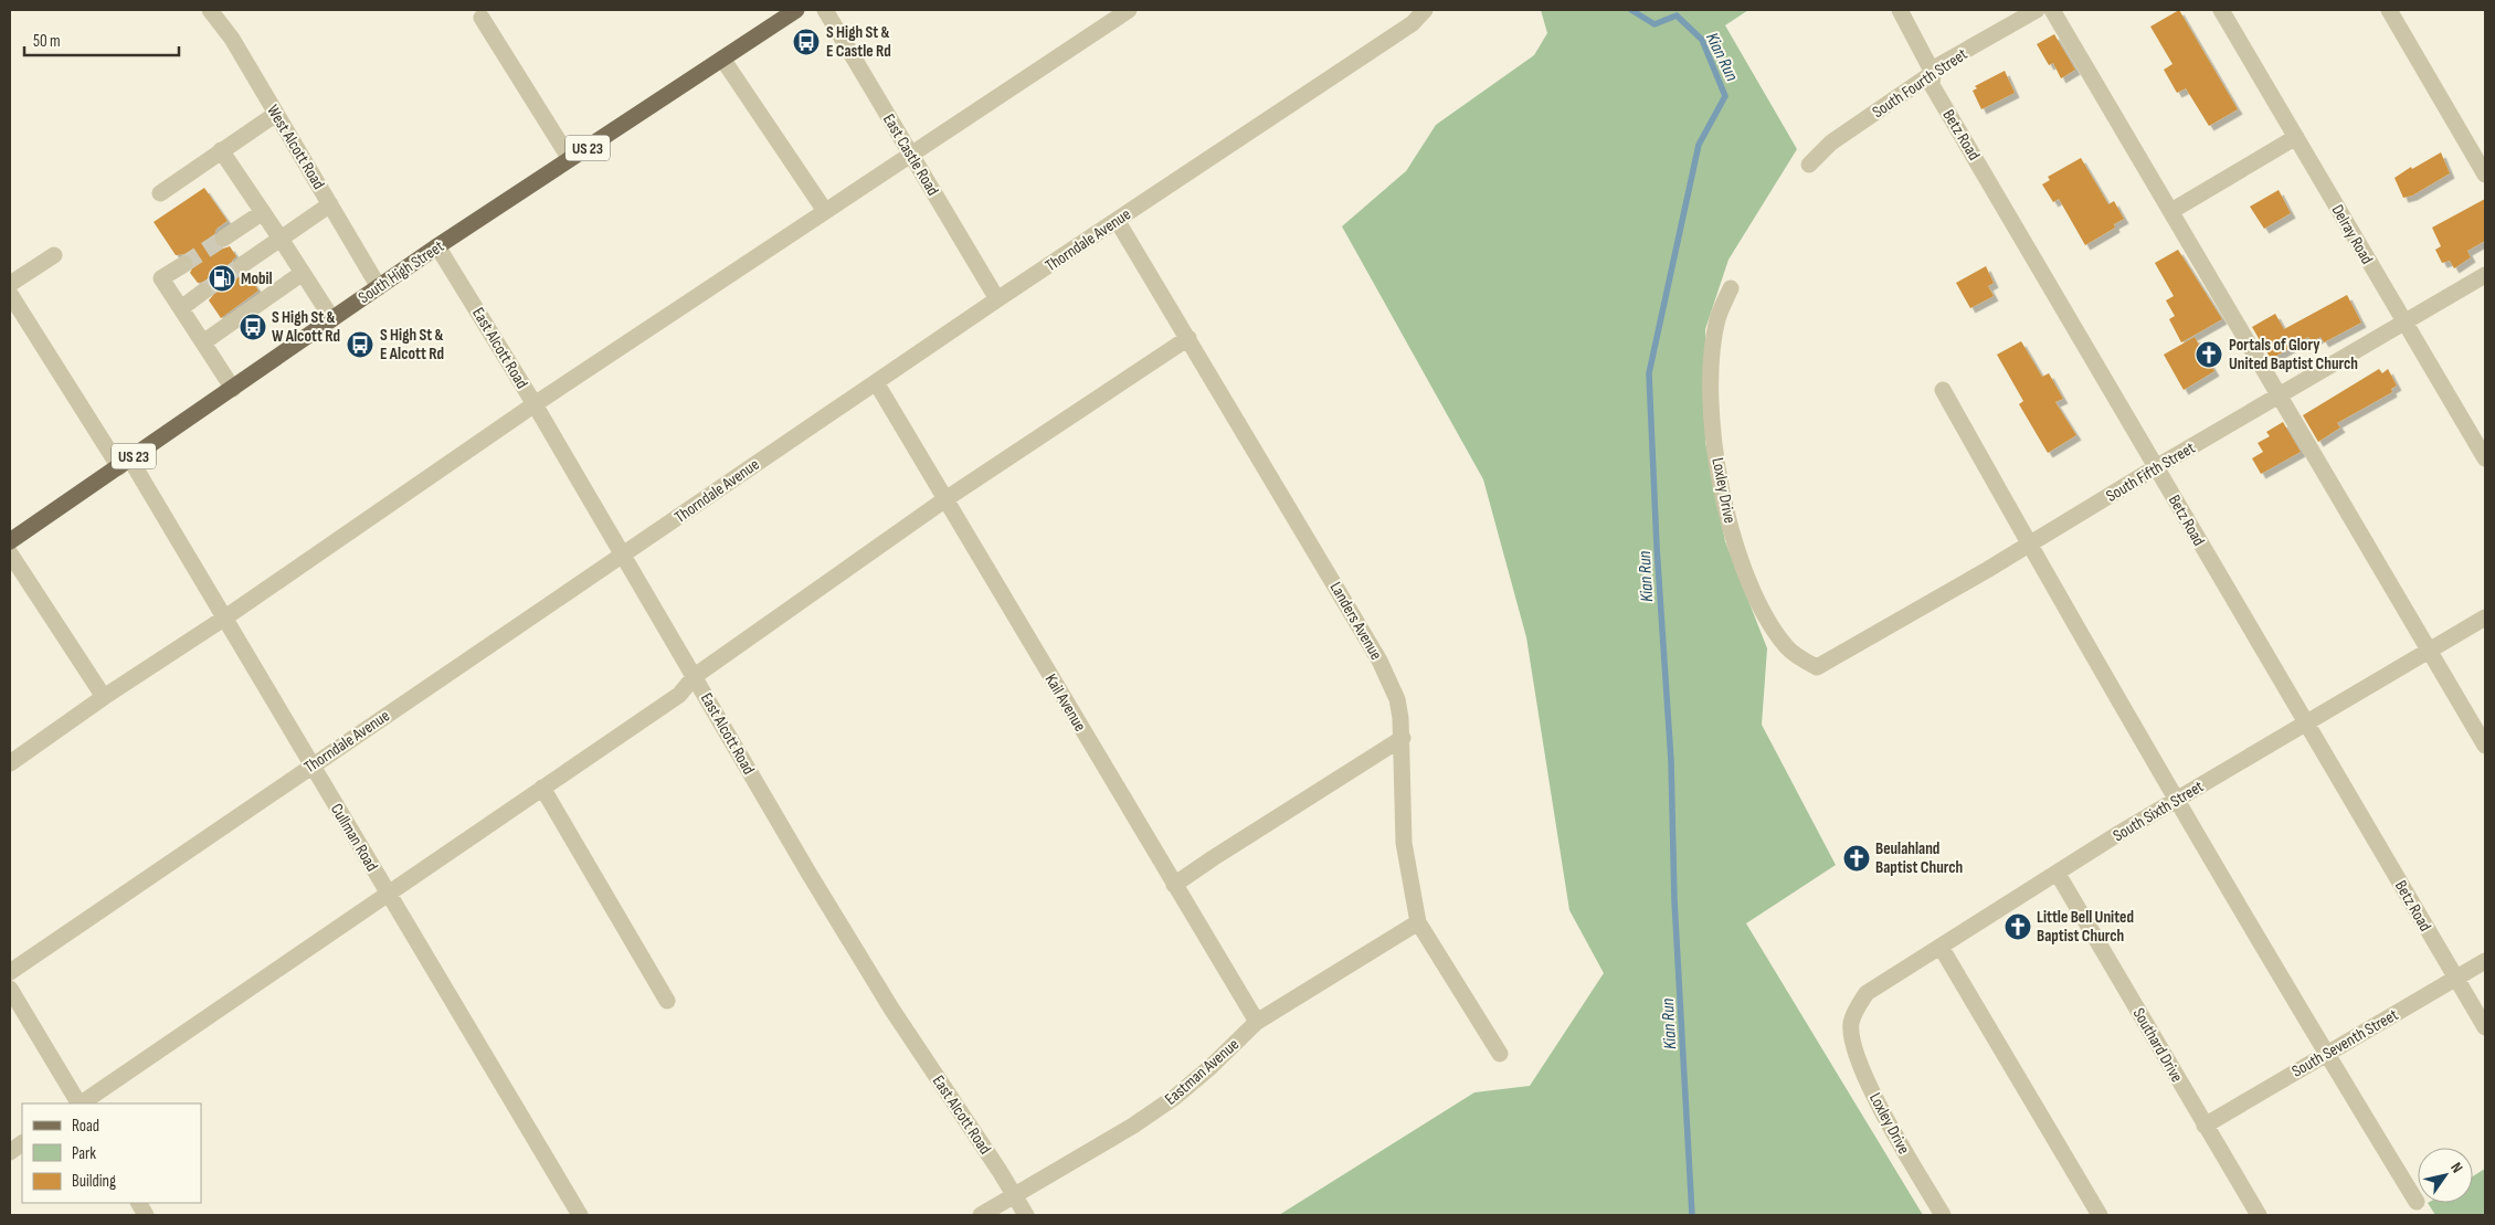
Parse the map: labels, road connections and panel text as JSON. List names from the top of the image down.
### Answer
{
  "streets": {
    "main road": ["US 23", "South High Street"],
    "street": [
      "South Fourth Street",
      "Betz Road",
      "West Alcott Road",
      "East Castle Road",
      "Delray Road",
      "Thorndale Avenue",
      "East Alcott Road",
      "South Fifth Street",
      "Loxley Drive",
      "Landers Avenue",
      "Kail Avenue",
      "South Sixth Street",
      "Cullman Road",
      "South Seventh Street",
      "Southard Drive",
      "Eastman Avenue"
    ]
  },
  "crossings": [
    ["South Fourth Street", "Betz Road"],
    ["Betz Road", "South Fifth Street"],
    ["Betz Road", "South Sixth Street"],
    ["Betz Road", "South Seventh Street"],
    ["West Alcott Road", "South High Street"],
    ["East Castle Road", "Thorndale Avenue"],
    ["Delray Road", "South Fifth Street"],
    ["Thorndale Avenue", "East Alcott Road"],
    ["Thorndale Avenue", "Landers Avenue"],
    ["Thorndale Avenue", "Kail Avenue"],
    ["Thorndale Avenue", "Cullman Road"],
    ["South High Street", "East Alcott Road"],
    ["South High Street", "Cullman Road"],
    ["East Alcott Road", "Eastman Avenue"],
    ["South Fifth Street", "Loxley Drive"],
    ["Loxley Drive", "South Sixth Street"],
    ["Landers Avenue", "Eastman Avenue"],
    ["Kail Avenue", "Eastman Avenue"],
    ["South Sixth Street", "Southard Drive"],
    ["South Seventh Street", "Southard Drive"]
  ],
  "water": ["Kian Run"],
  "places": {
    "bus stop": ["S High St & E Castle Rd", "S High St & W Alcott Rd", "S High St & E Alcott Rd"],
    "fuel station": ["Mobil"],
    "church": ["Portals of Glory United Baptist Church", "Beulahland Baptist Church", "Little Bell United Baptist Church"]
  },
  "legend": ["Road", "Park", "Building"],
  "scale_bar": "50 m",
  "north": "top right"
}
